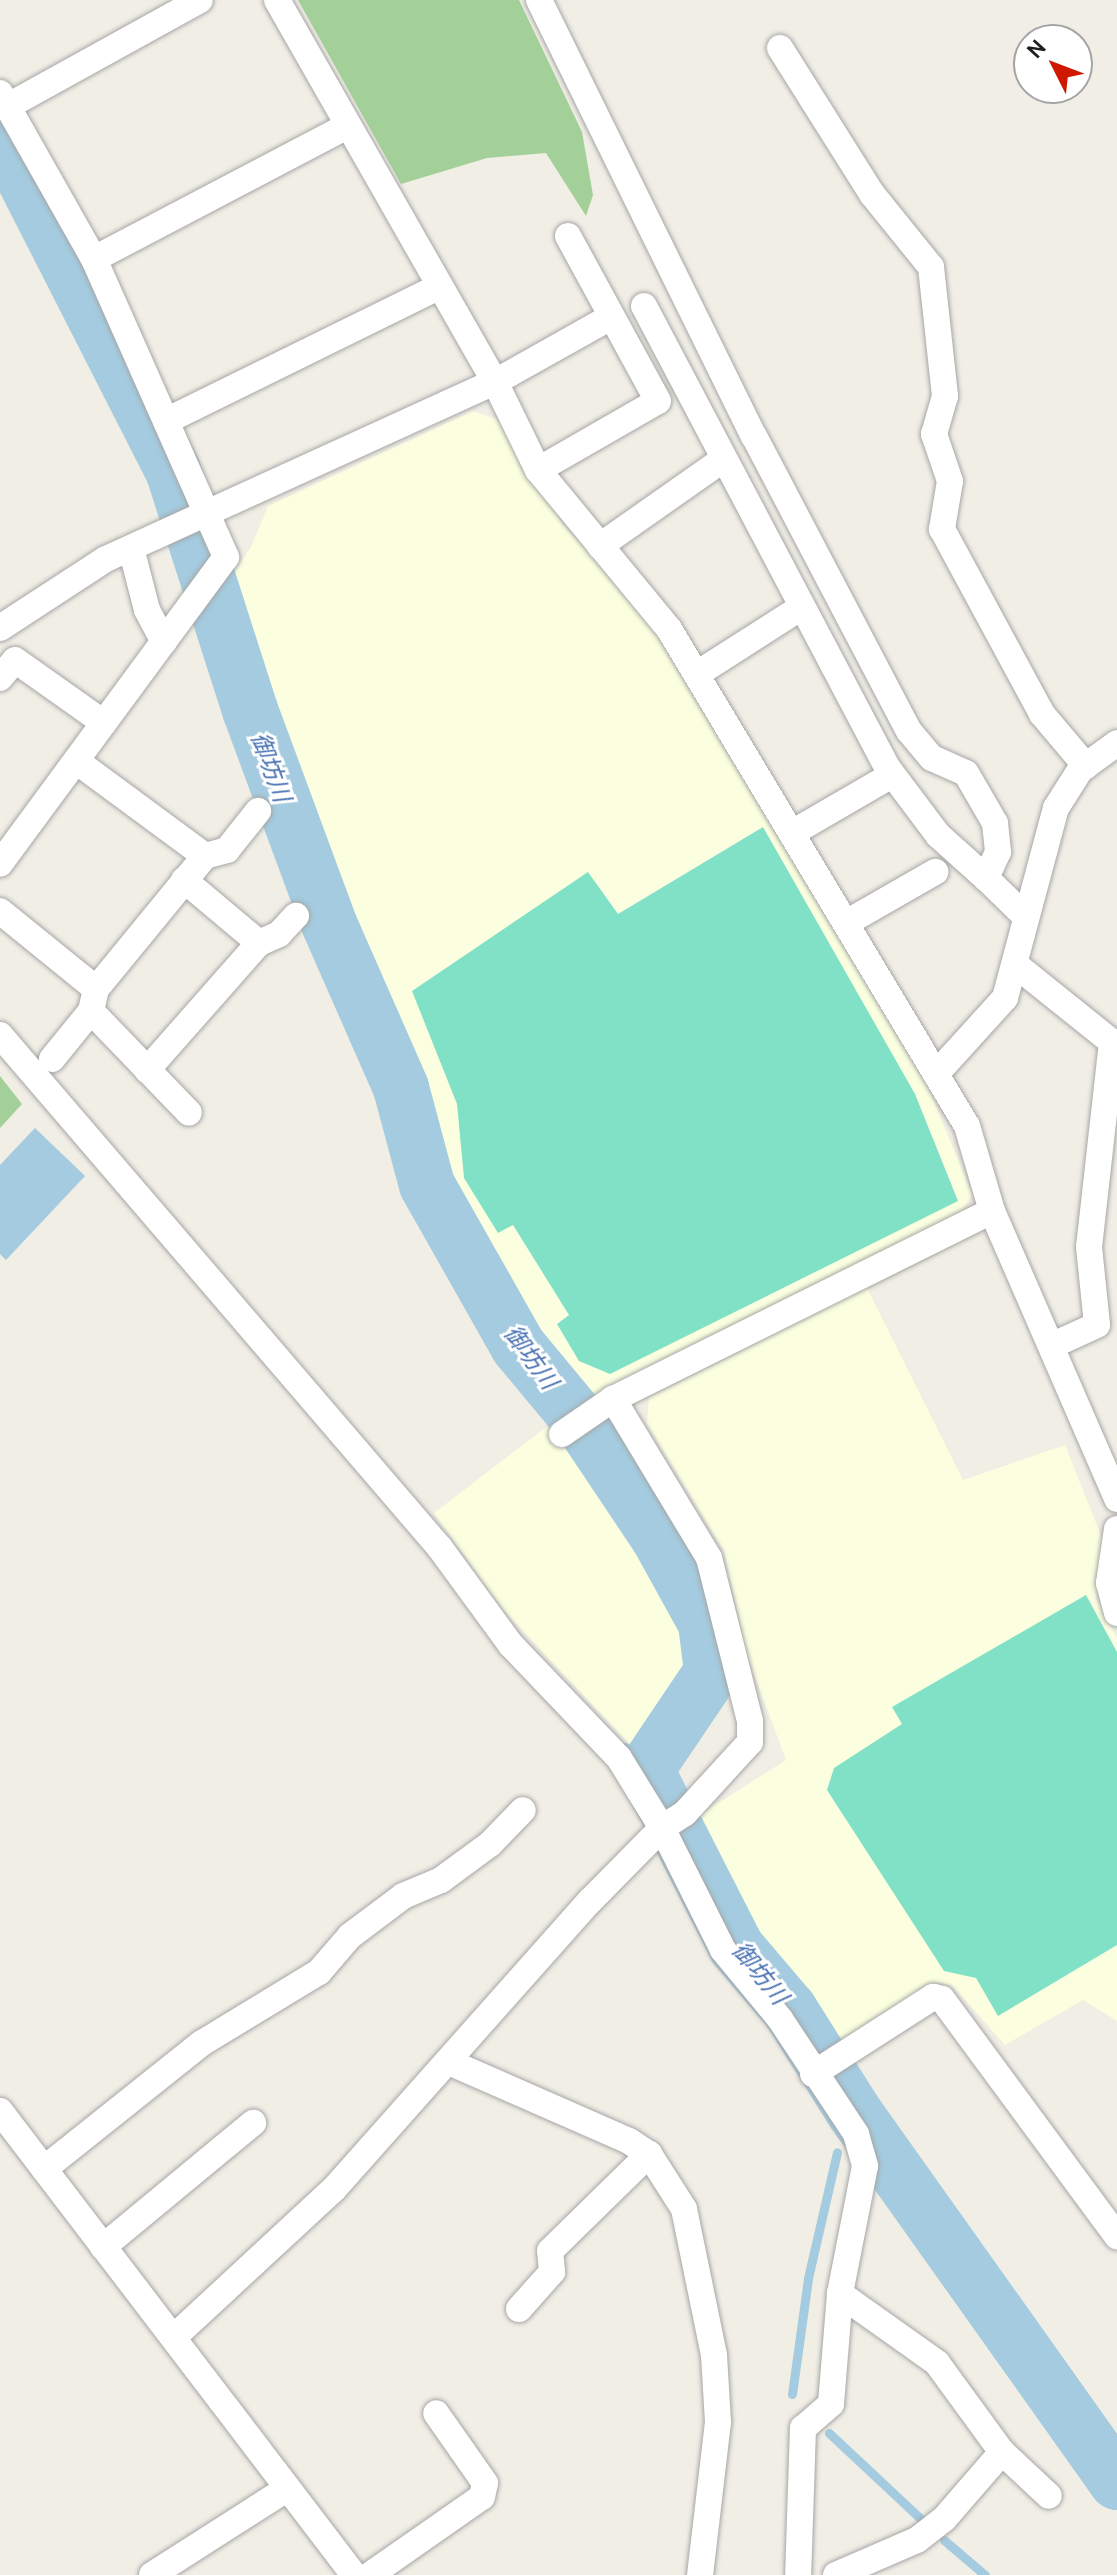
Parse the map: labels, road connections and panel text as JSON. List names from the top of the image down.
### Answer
{
  "water": ["御坊川"],
  "north": "top left"
}
